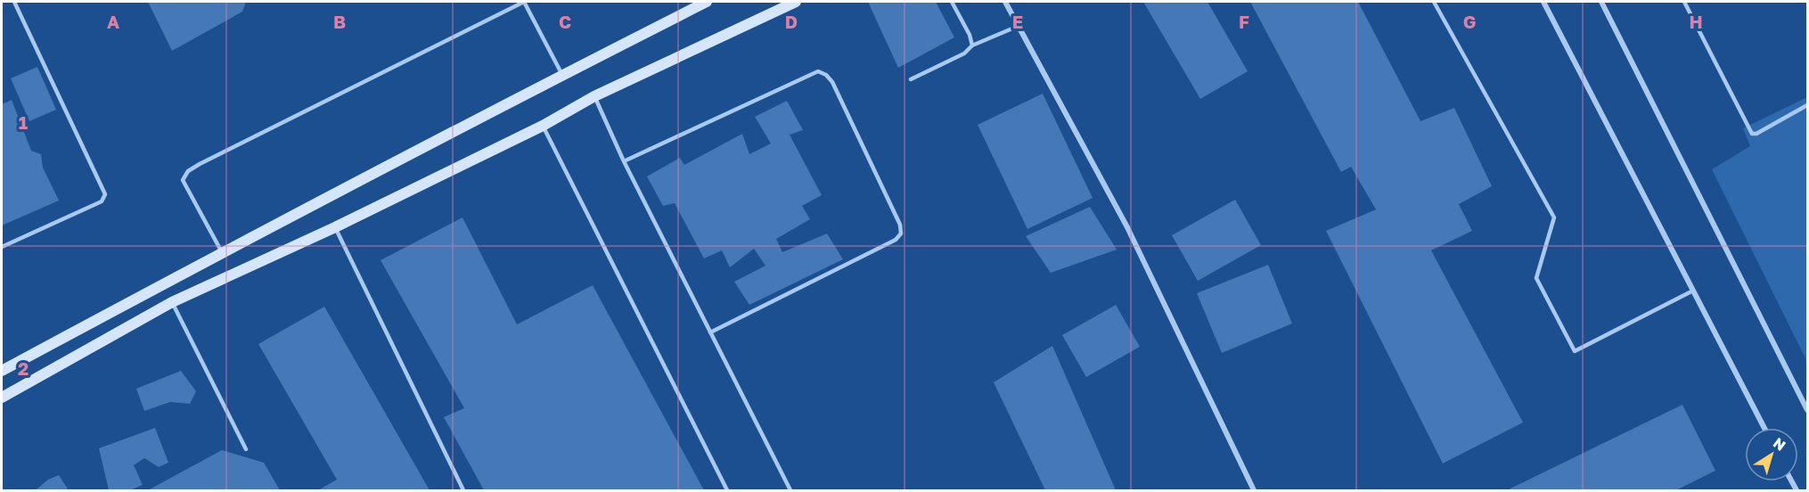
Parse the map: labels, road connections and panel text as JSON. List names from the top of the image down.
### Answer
{
  "north": "top right",
  "grid": {
    "columns": [
      "A",
      "B",
      "C",
      "D",
      "E",
      "F",
      "G",
      "H"
    ],
    "rows": ["1", "2"]
  }
}
